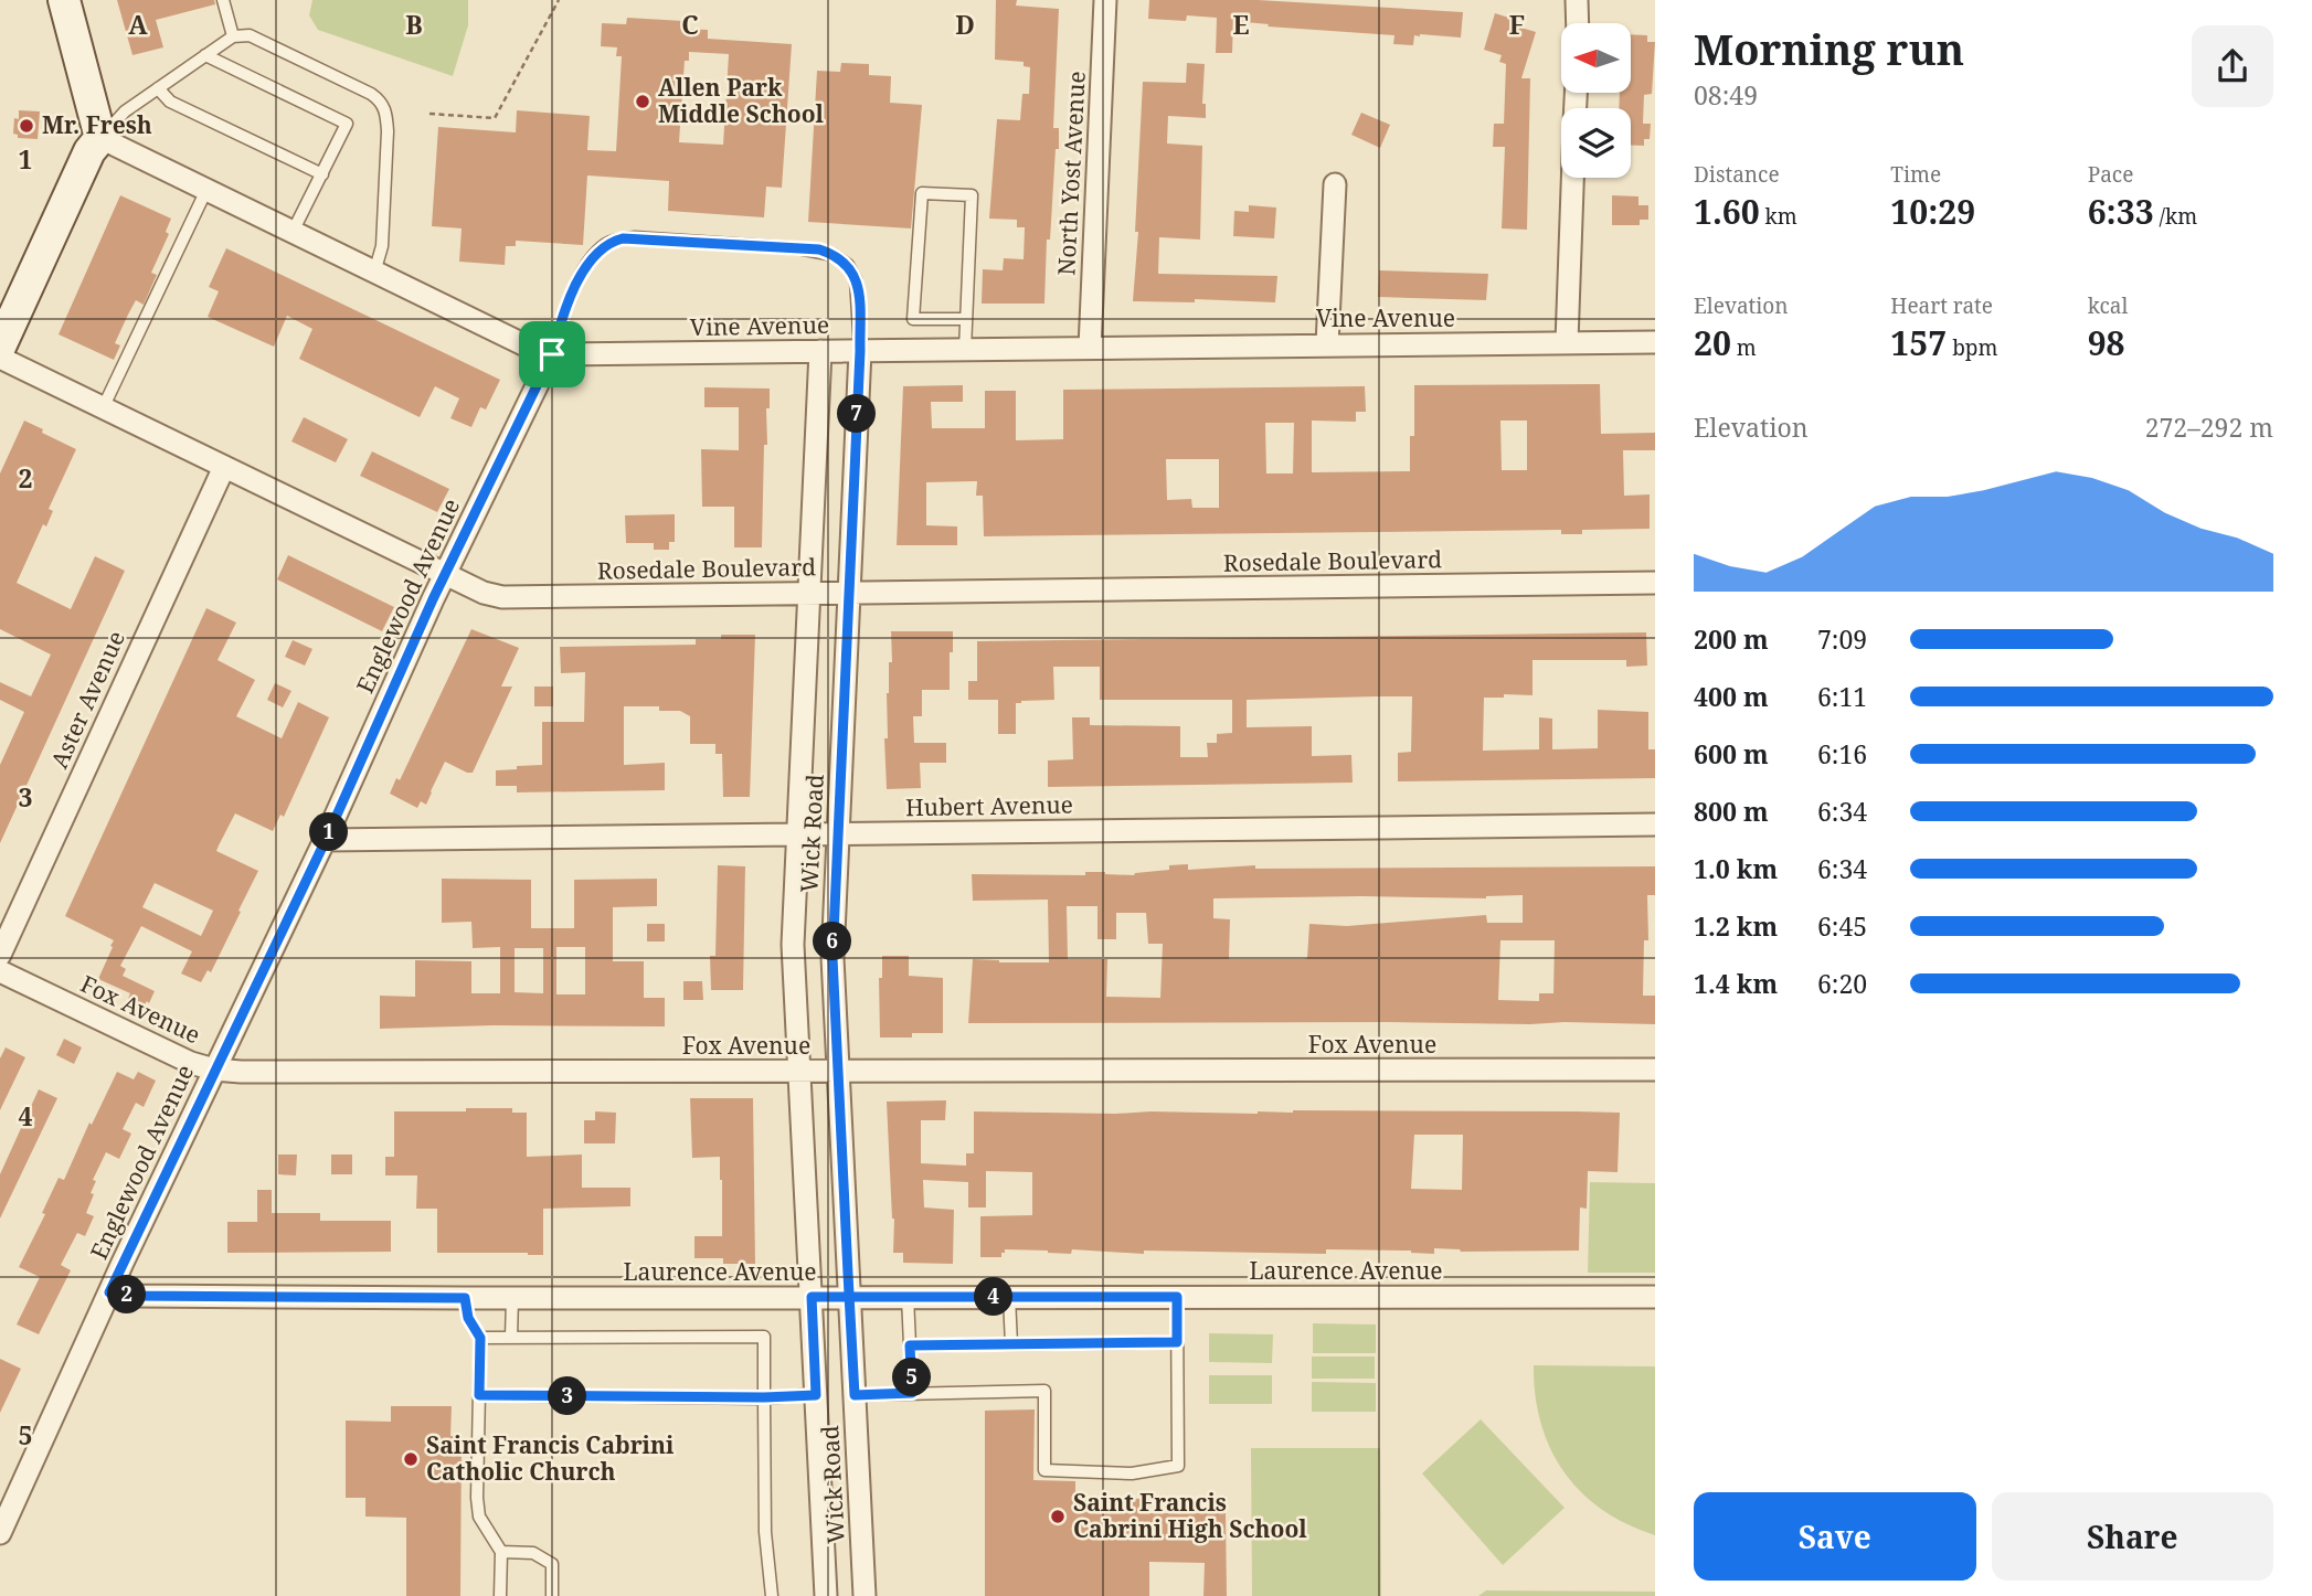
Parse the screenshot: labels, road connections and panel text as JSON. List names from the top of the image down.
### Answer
{
  "streets": {
    "street": [
      "North Yost Avenue",
      "Vine Avenue",
      "Rosedale Boulevard",
      "Englewood Avenue",
      "Aster Avenue",
      "Hubert Avenue",
      "Wick Road",
      "Fox Avenue",
      "Laurence Avenue"
    ]
  },
  "crossings": [
    ["North Yost Avenue", "Vine Avenue"],
    ["Vine Avenue", "Englewood Avenue"],
    ["Vine Avenue", "Wick Road"],
    ["Rosedale Boulevard", "Englewood Avenue"],
    ["Rosedale Boulevard", "Aster Avenue"],
    ["Rosedale Boulevard", "Wick Road"],
    ["Englewood Avenue", "Hubert Avenue"],
    ["Englewood Avenue", "Fox Avenue"],
    ["Englewood Avenue", "Laurence Avenue"],
    ["Hubert Avenue", "Wick Road"],
    ["Wick Road", "Fox Avenue"],
    ["Wick Road", "Laurence Avenue"]
  ],
  "places": [
    "Allen Park Middle School",
    "Mr. Fresh",
    "Saint Francis Cabrini Catholic Church",
    "Saint Francis Cabrini High School"
  ],
  "north": "left",
  "page": {
    "heading": ["Morning run", "08:49"],
    "stats": [
      ["Distance", "1.60 km"],
      ["Time", "10:29"],
      ["Pace", "6:33 /km"],
      ["Elevation", "20 m"],
      ["Heart rate", "157 bpm"],
      ["kcal", "98"]
    ],
    "pins": [
      "7",
      "1",
      "6",
      "2",
      "4",
      "5",
      "3"
    ],
    "chart": ["Elevation", "272–292 m"],
    "list": [
      {
        "name": "200 m",
        "note": "7:09"
      },
      {
        "name": "400 m",
        "note": "6:11"
      },
      {
        "name": "600 m",
        "note": "6:16"
      },
      {
        "name": "800 m",
        "note": "6:34"
      },
      {
        "name": "1.0 km",
        "note": "6:34"
      },
      {
        "name": "1.2 km",
        "note": "6:45"
      },
      {
        "name": "1.4 km",
        "note": "6:20"
      }
    ],
    "buttons": ["Save", "Share"]
  },
  "grid": {
    "columns": [
      "A",
      "B",
      "C",
      "D",
      "E",
      "F"
    ],
    "rows": [
      "1",
      "2",
      "3",
      "4",
      "5"
    ]
  }
}
